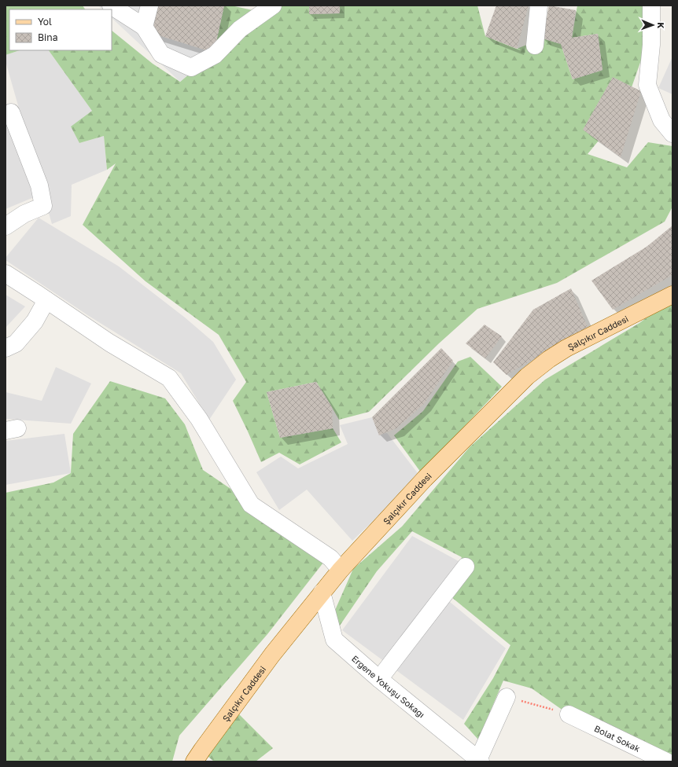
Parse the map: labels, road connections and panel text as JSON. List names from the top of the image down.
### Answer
{
  "streets": {
    "main road": ["Şalçıkır Caddesi"],
    "street": ["Ergene Yokuşu Sokağı", "Bolat Sokak"]
  },
  "crossings": [
    ["Şalçıkır Caddesi", "Ergene Yokuşu Sokağı"]
  ],
  "legend": ["Yol", "Bina"],
  "north": "right"
}
